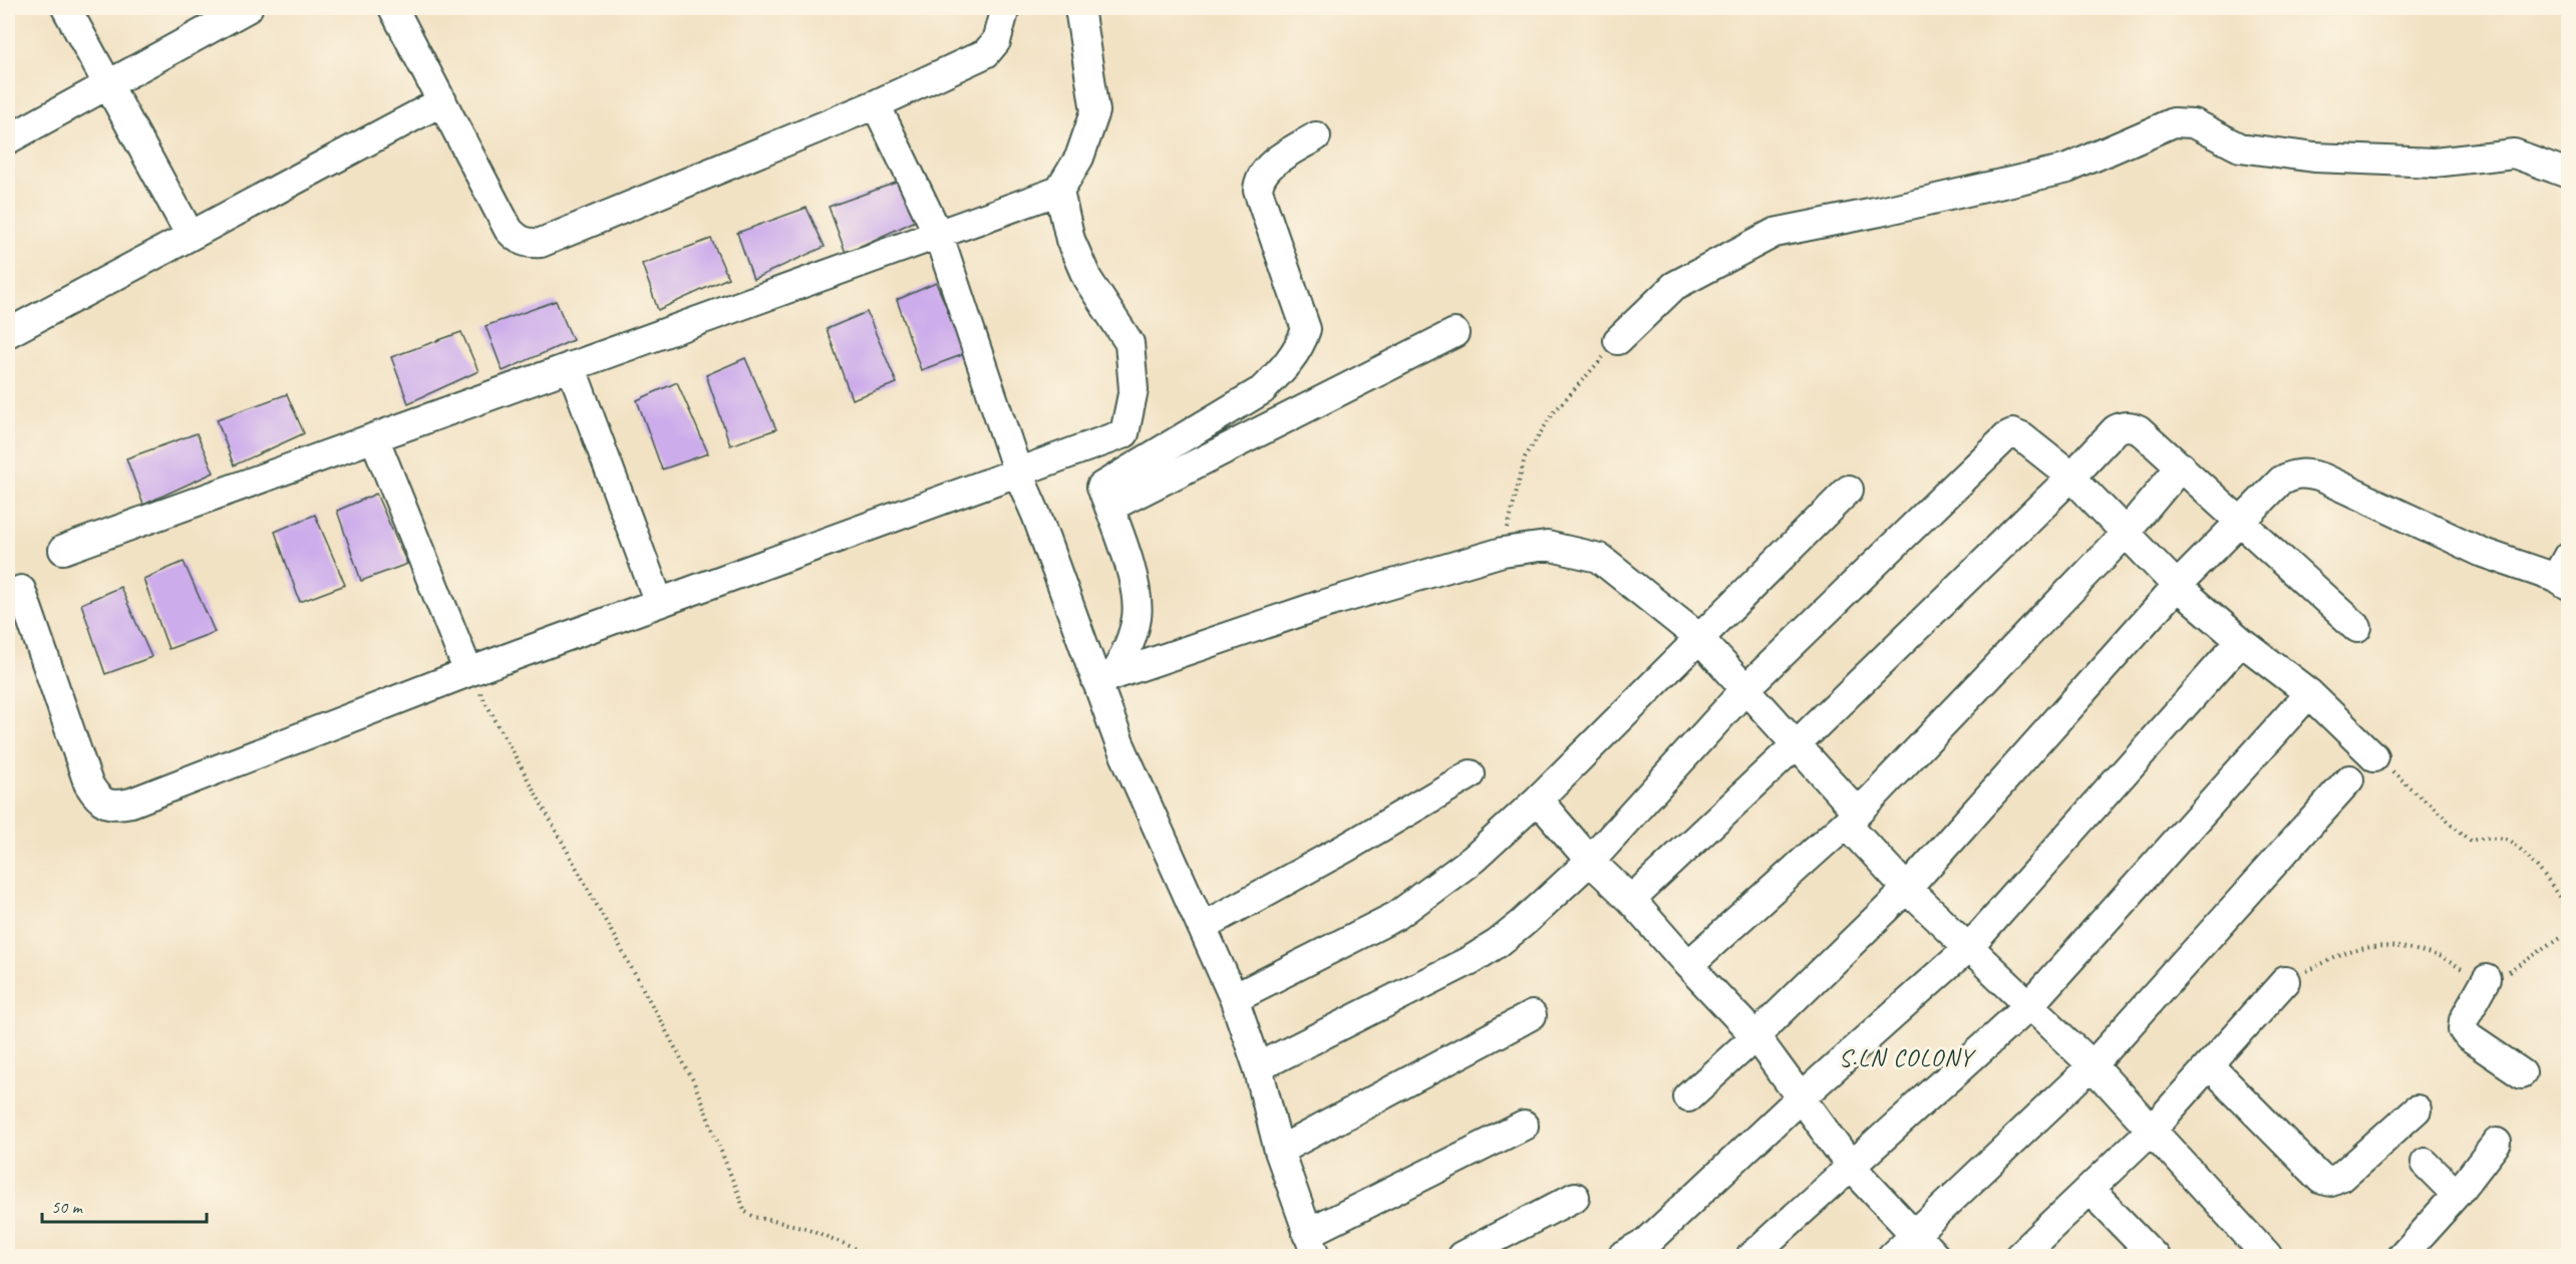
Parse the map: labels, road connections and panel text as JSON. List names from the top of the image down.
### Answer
{
  "districts": ["S.LN COLONY"],
  "scale_bar": "50 m"
}
